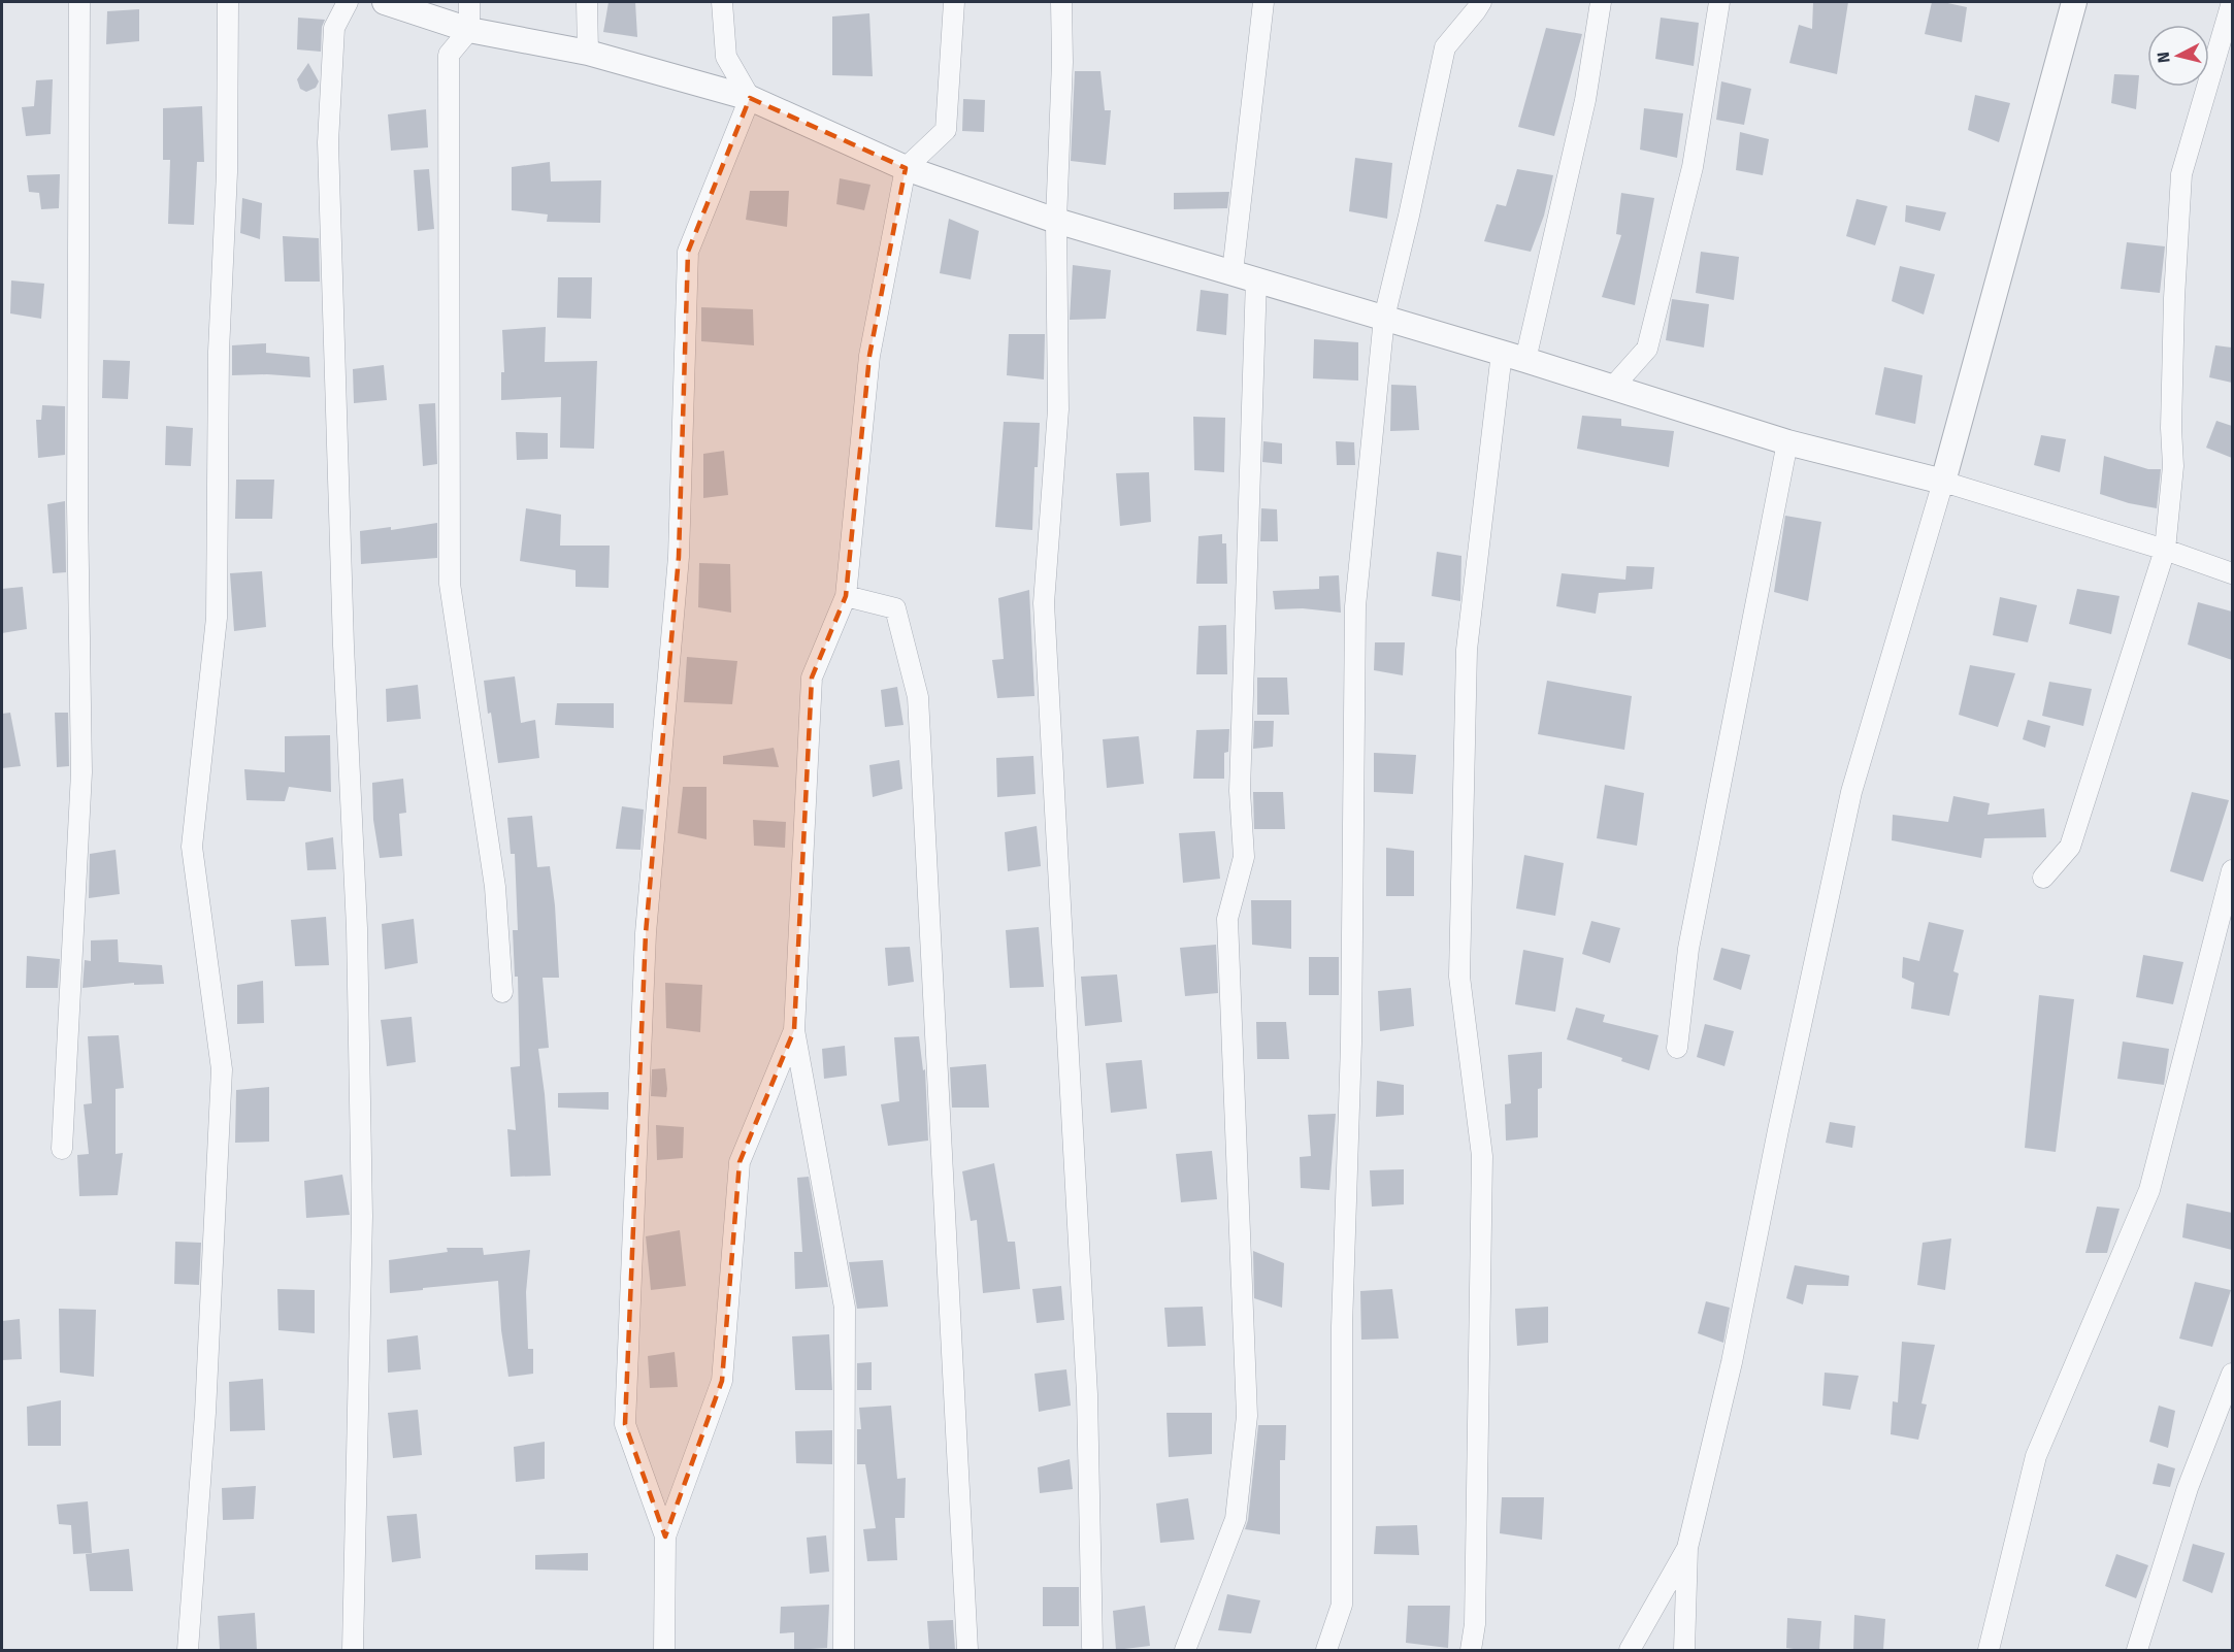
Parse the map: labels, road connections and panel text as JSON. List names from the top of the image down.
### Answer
{
  "north": "left"
}
